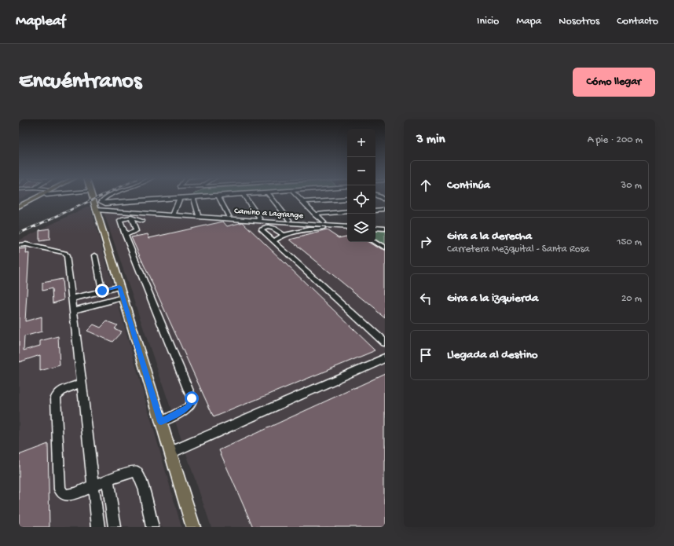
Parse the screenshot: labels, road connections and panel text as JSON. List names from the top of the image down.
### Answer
{
  "streets": {
    "street": ["Camino a Lagrange"]
  },
  "page": {
    "header": "Mapleaf",
    "nav": [
      "Inicio",
      "Mapa",
      "Nosotros",
      "Contacto"
    ],
    "buttons": "Cómo llegar",
    "title": "Encuéntranos",
    "heading": ["3 min", "A pie · 200 m"],
    "map_buttons": ["+", "−"],
    "list": [
      ["Continúa", "30 m"],
      ["Gira a la derecha", "Carretera Mezquital - Santa Rosa", "150 m"],
      ["Gira a la izquierda", "20 m"],
      "Llegada al destino"
    ]
  }
}
